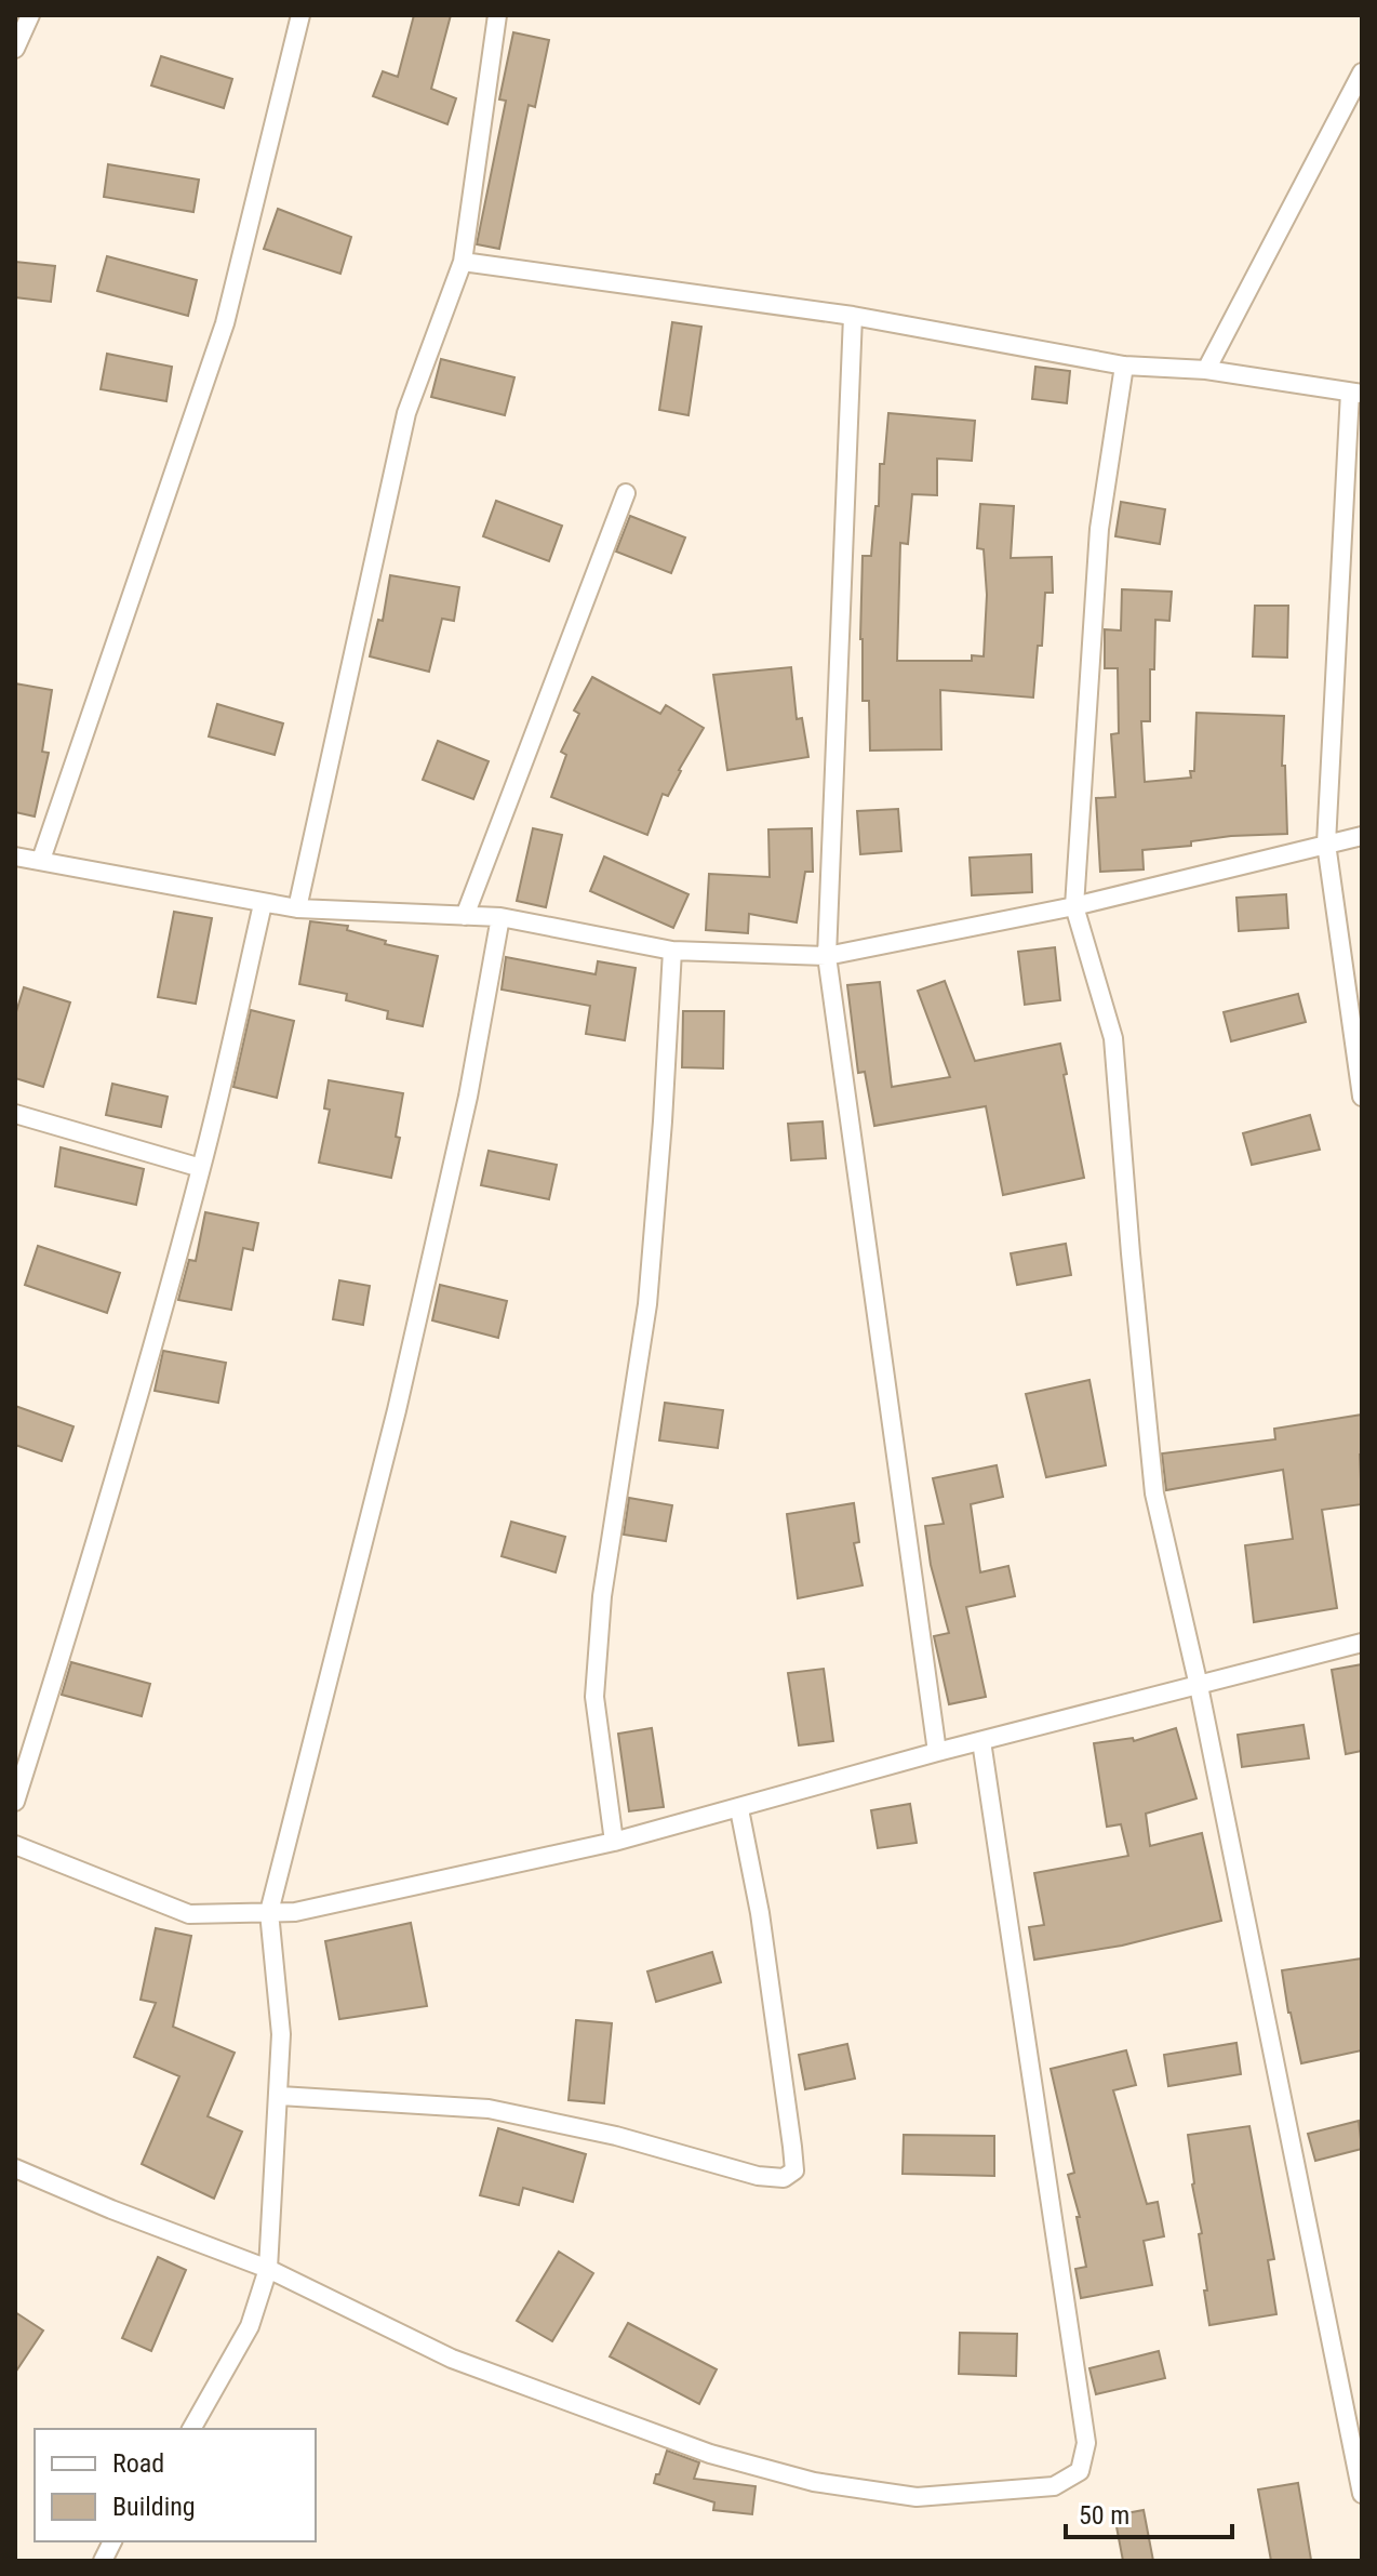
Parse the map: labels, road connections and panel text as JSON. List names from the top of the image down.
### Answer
{
  "legend": ["Road", "Building"],
  "scale_bar": "50 m"
}
